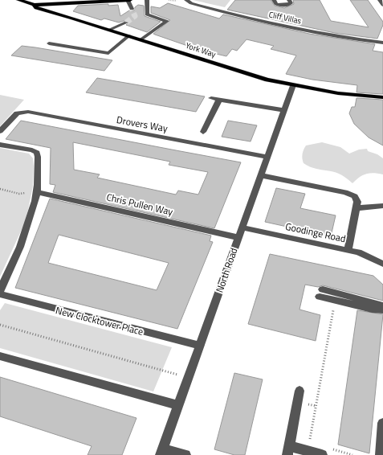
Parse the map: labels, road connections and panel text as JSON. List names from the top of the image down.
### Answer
{
  "streets": {
    "main road": ["York Way"],
    "street": [
      "Cliff Villas",
      "Drovers Way",
      "Chris Pullen Way",
      "Goodinge Road",
      "North Road",
      "New Clocktower Place"
    ]
  },
  "crossings": [
    ["York Way", "North Road"],
    ["Drovers Way", "North Road"],
    ["Chris Pullen Way", "North Road"],
    ["Goodinge Road", "North Road"],
    ["North Road", "New Clocktower Place"]
  ]
}
